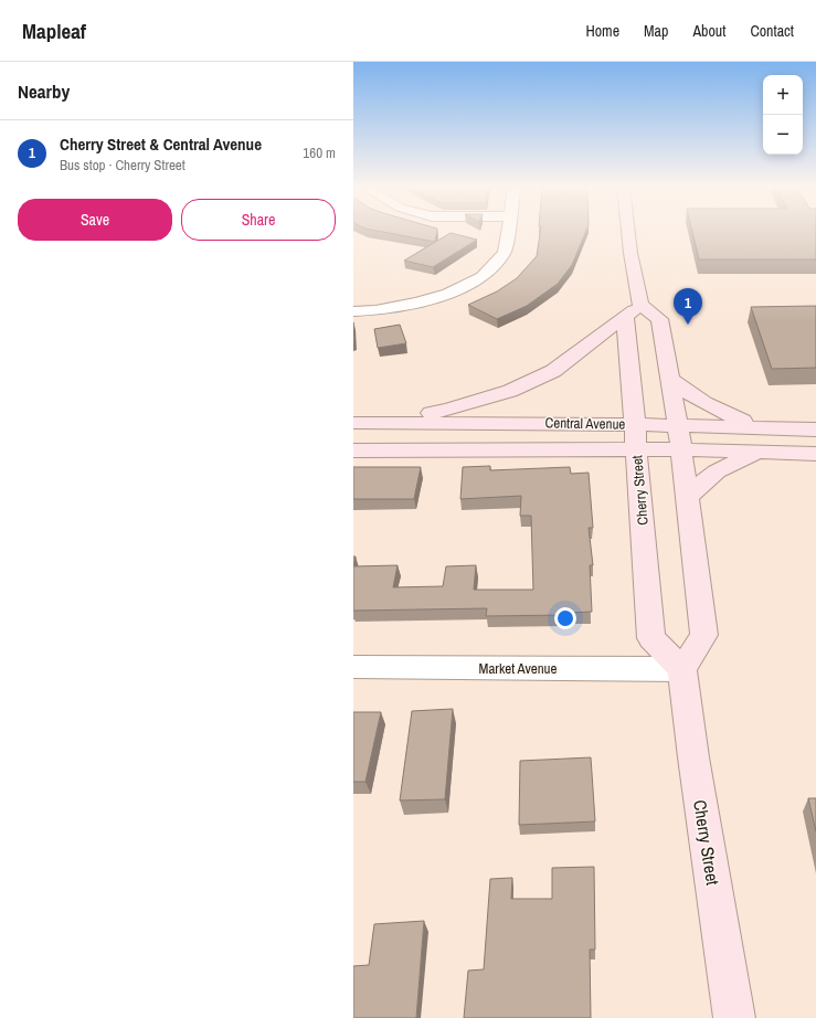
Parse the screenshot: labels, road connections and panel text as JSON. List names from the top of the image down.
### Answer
{
  "streets": {
    "street": ["Central Avenue", "Cherry Street", "Market Avenue"]
  },
  "crossings": [
    ["Central Avenue", "Cherry Street"],
    ["Cherry Street", "Market Avenue"]
  ],
  "page": {
    "header": "Mapleaf",
    "nav": [
      "Home",
      "Map",
      "About",
      "Contact"
    ],
    "heading": "Nearby",
    "map_buttons": ["+", "−"],
    "list": [
      {
        "mark": "1",
        "name": "Cherry Street & Central Avenue",
        "note": "Bus stop · Cherry Street",
        "value": "160 m"
      }
    ],
    "buttons": ["Save", "Share"],
    "pins": "1"
  }
}
